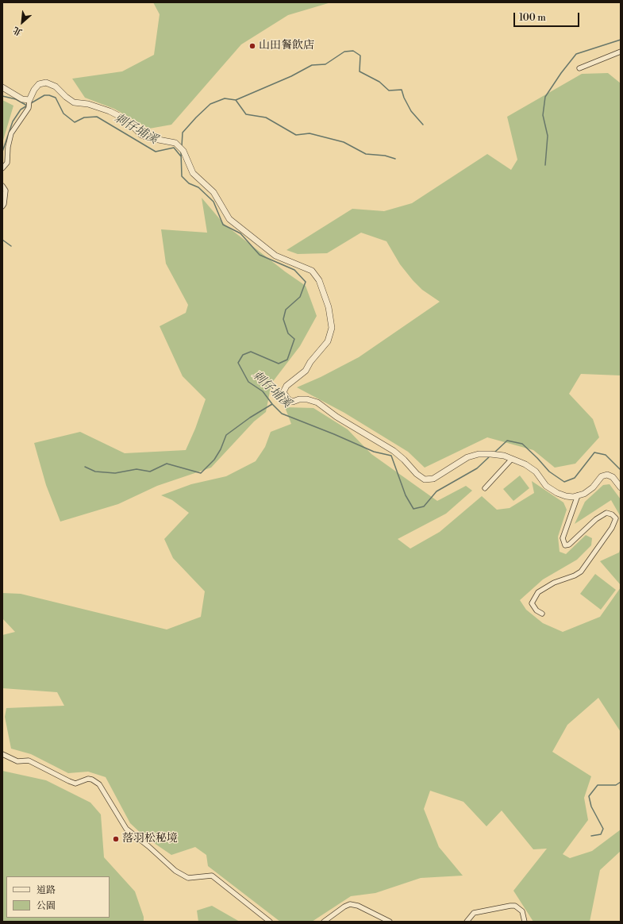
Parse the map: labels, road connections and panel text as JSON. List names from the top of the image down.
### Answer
{
  "water": ["刺仔埔溪"],
  "places": ["山田餐飲店", "落羽松秘境"],
  "legend": ["道路", "公園"],
  "scale_bar": "100 m",
  "north": "bottom left"
}
